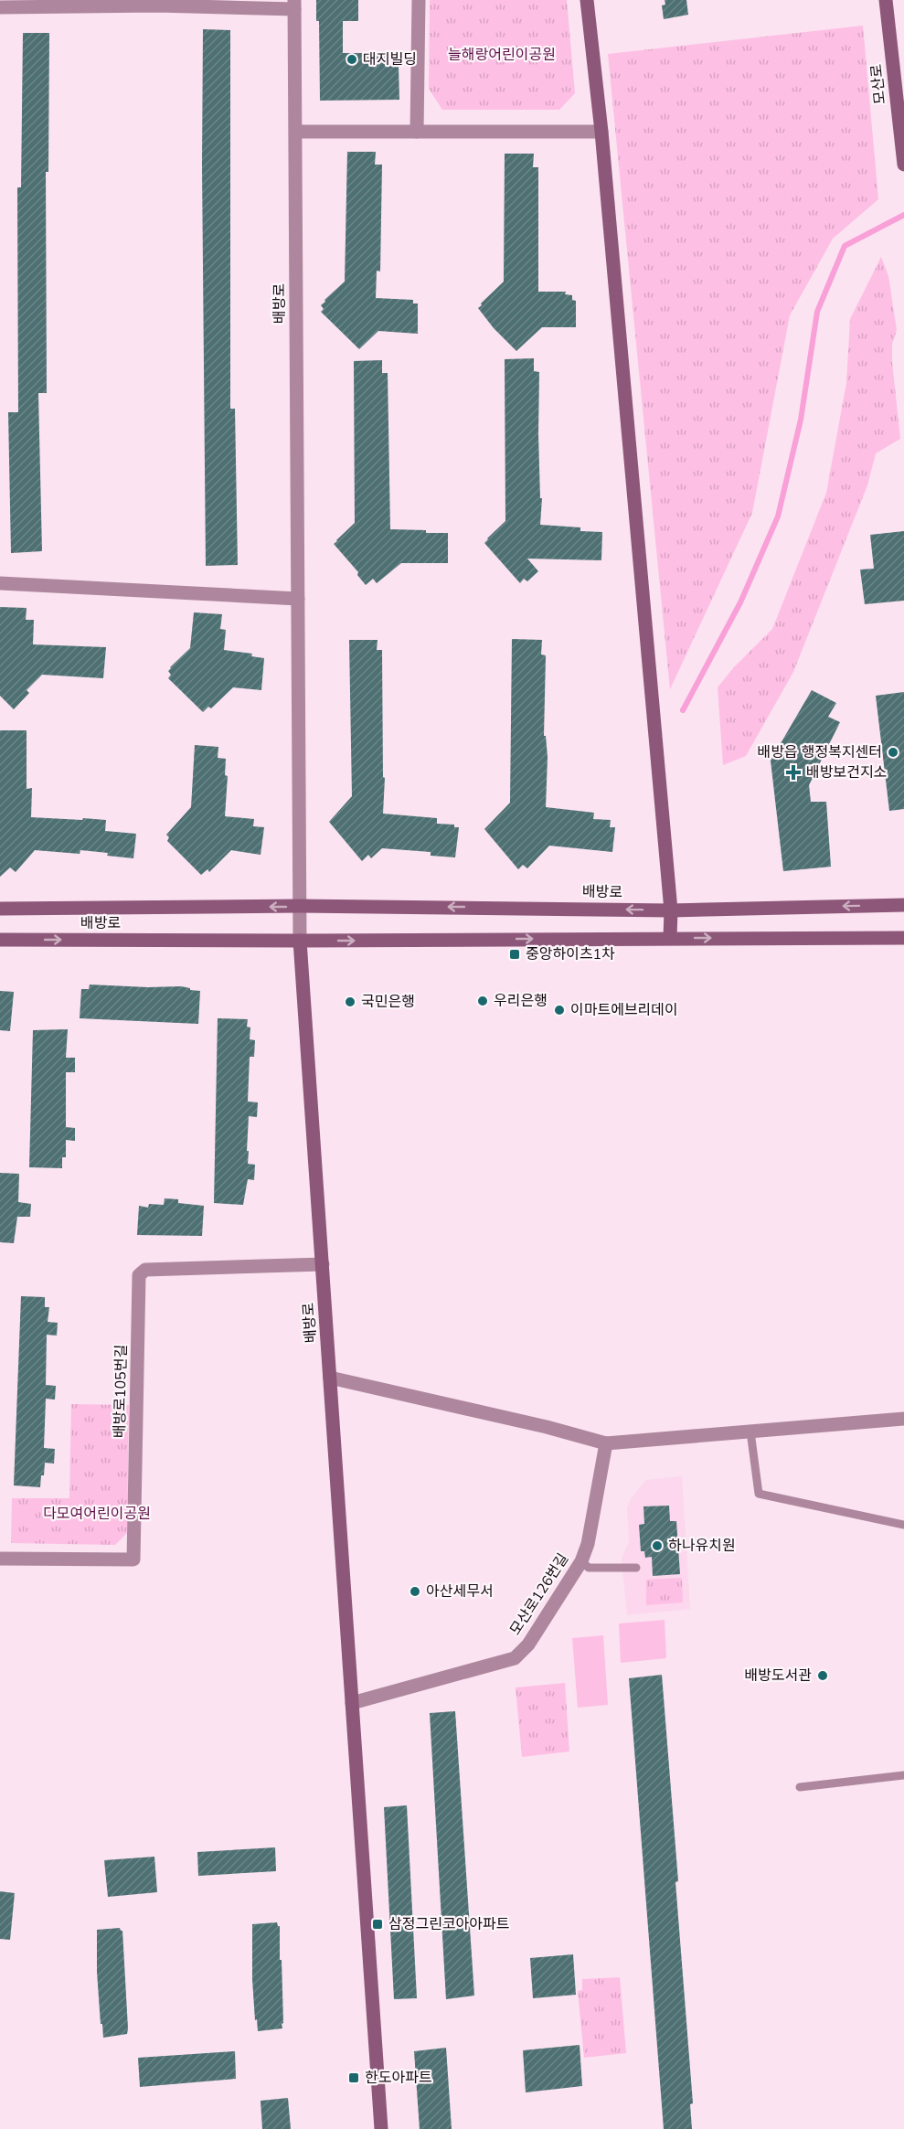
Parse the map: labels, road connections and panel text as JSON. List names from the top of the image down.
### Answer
{
  "streets": {
    "street": [
      "모산로",
      "배방로",
      "배방로105번길",
      "모산로126번길"
    ]
  },
  "crossings": [
    ["배방로", "배방로105번길"],
    ["배방로", "모산로126번길"]
  ],
  "parks": ["늘해랑어린이공원", "다모여어린이공원"],
  "places": {
    "other": [
      "대지빌딩",
      "배방읍 행정복지센터",
      "우리은행",
      "국민은행",
      "이마트에브리데이",
      "하나유치원",
      "아산세무서",
      "배방도서관"
    ],
    "health": ["배방보건지소"],
    "transit": ["중앙하이츠1차", "삼정그린코아아파트", "한도아파트"]
  }
}
